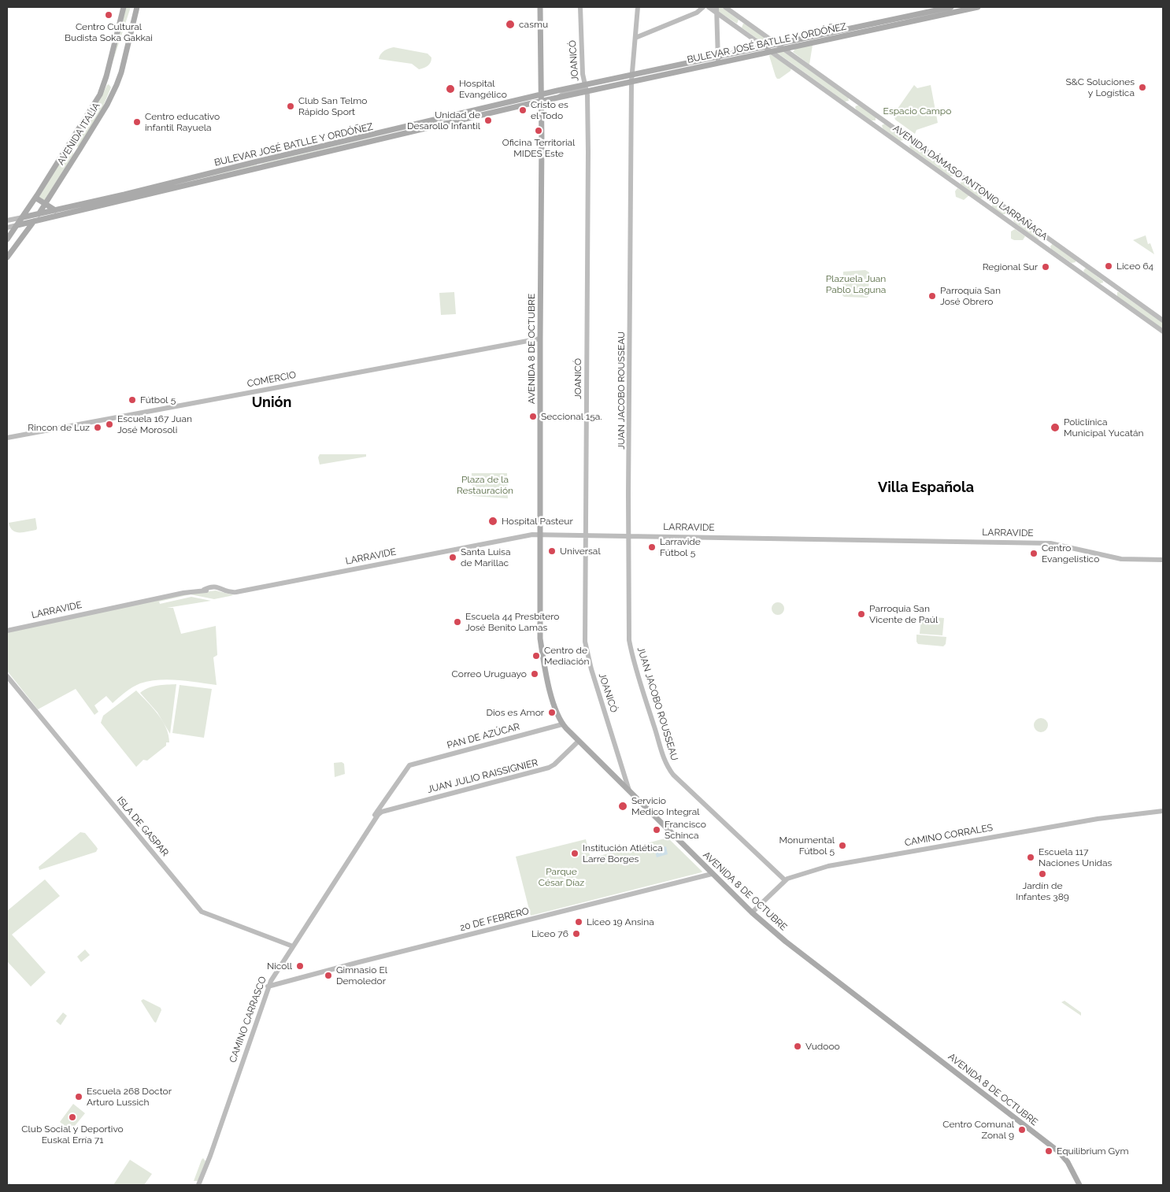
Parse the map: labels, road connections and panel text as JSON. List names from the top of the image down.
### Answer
{
  "streets": {
    "main road": ["BULEVAR JOSÉ BATLLE Y ORDÓÑEZ", "AVENIDA ITALIA", "AVENIDA 8 DE OCTUBRE"],
    "street": [
      "JOANICÓ",
      "AVENIDA DÁMASO ANTONIO LARRAÑAGA",
      "COMERCIO",
      "JUAN JACOBO ROUSSEAU",
      "LARRAVIDE",
      "PAN DE AZÚCAR",
      "JUAN JULIO RAISSIGNIER",
      "ISLA DE GASPAR",
      "CAMINO CORRALES",
      "20 DE FEBRERO",
      "CAMINO CARRASCO"
    ]
  },
  "crossings": [
    ["BULEVAR JOSÉ BATLLE Y ORDÓÑEZ", "JOANICÓ"],
    ["BULEVAR JOSÉ BATLLE Y ORDÓÑEZ", "AVENIDA ITALIA"],
    ["BULEVAR JOSÉ BATLLE Y ORDÓÑEZ", "AVENIDA DÁMASO ANTONIO LARRAÑAGA"],
    ["BULEVAR JOSÉ BATLLE Y ORDÓÑEZ", "AVENIDA 8 DE OCTUBRE"],
    ["BULEVAR JOSÉ BATLLE Y ORDÓÑEZ", "JUAN JACOBO ROUSSEAU"],
    ["JOANICÓ", "AVENIDA 8 DE OCTUBRE"],
    ["JOANICÓ", "LARRAVIDE"],
    ["AVENIDA 8 DE OCTUBRE", "COMERCIO"],
    ["AVENIDA 8 DE OCTUBRE", "LARRAVIDE"],
    ["AVENIDA 8 DE OCTUBRE", "PAN DE AZÚCAR"],
    ["AVENIDA 8 DE OCTUBRE", "JUAN JULIO RAISSIGNIER"],
    ["AVENIDA 8 DE OCTUBRE", "CAMINO CORRALES"],
    ["AVENIDA 8 DE OCTUBRE", "20 DE FEBRERO"],
    ["JUAN JACOBO ROUSSEAU", "LARRAVIDE"],
    ["JUAN JACOBO ROUSSEAU", "CAMINO CORRALES"],
    ["PAN DE AZÚCAR", "CAMINO CARRASCO"],
    ["JUAN JULIO RAISSIGNIER", "CAMINO CARRASCO"],
    ["ISLA DE GASPAR", "CAMINO CARRASCO"],
    ["20 DE FEBRERO", "CAMINO CARRASCO"]
  ],
  "districts": ["Unión", "Villa Española"],
  "parks": [
    "Espacio Campo",
    "Plazuela Juan Pablo Laguna",
    "Plaza de la Restauración",
    "Parque César Díaz"
  ],
  "places": [
    "Centro Cultural Budista Soka Gakkai",
    "casmu",
    "S&C Soluciones y Logística",
    "Hospital Evangélico",
    "Club San Telmo Rápido Sport",
    "Cristo es el Todo",
    "Unidad de Desarollo Infantil",
    "Centro educativo infantil Rayuela",
    "Oficina Territorial MIDES Este",
    "Liceo 64",
    "Regional Sur",
    "Parroquía San José Obrero",
    "Fútbol 5",
    "Seccional 15a.",
    "Escuela 167 Juan José Morosoli",
    "Rincon de Luz",
    "Policlínica Municipal Yucatán",
    "Hospital Pasteur",
    "Larravide Fútbol 5",
    "Universal",
    "Centro Evangelistico",
    "Santa Luisa de Marillac",
    "Parroquia San Vicente de Paúl",
    "Escuela 44 Presbítero José Benito Lamas",
    "Centro de Mediación",
    "Correo Uruguayo",
    "Dios es Amor",
    "Servicio Medico Integral",
    "Francisco Schinca",
    "Monumental Fútbol 5",
    "Institución Atlética Larre Borges",
    "Escuela 117 Naciones Unidas",
    "Jardín de Infantes 389",
    "Liceo 19 Ansina",
    "Liceo 76",
    "Nicoll",
    "Gimnasio El Demoledor",
    "Vudooo",
    "Escuela 268 Doctor Arturo Lussich",
    "Club Social y Deportivo Euskal Erría 71",
    "Centro Comunal Zonal 9",
    "Equilibrium Gym"
  ]
}
